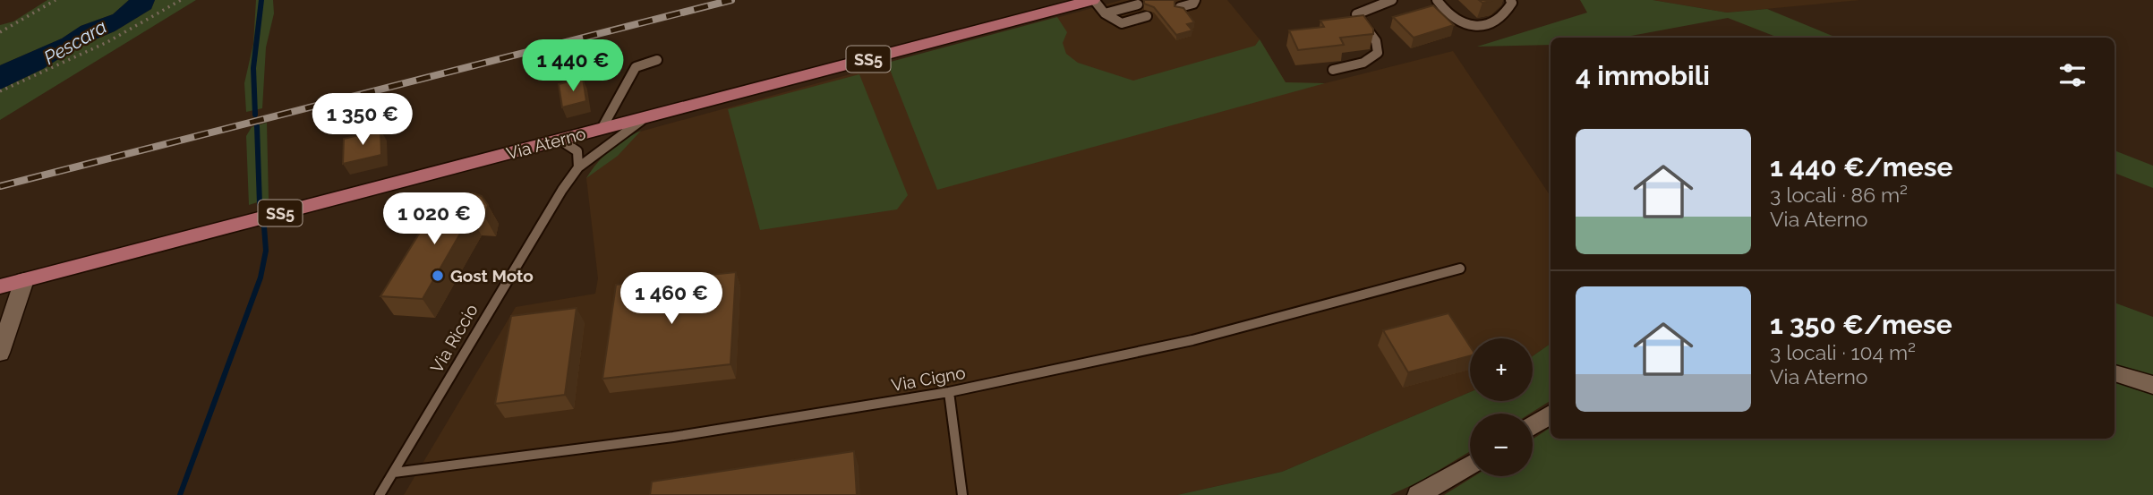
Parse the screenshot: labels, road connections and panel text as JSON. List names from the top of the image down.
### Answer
{
  "streets": {
    "main road": ["SS5", "Via Aterno"],
    "lane": ["Via Riccio", "Via Cigno"]
  },
  "crossings": [
    ["Via Aterno", "Via Riccio"],
    ["Via Riccio", "Via Cigno"]
  ],
  "water": ["Pescara"],
  "places": ["Gost Moto"],
  "page": {
    "heading": "4 immobili",
    "price": [
      "1 440 €",
      "1 350 €",
      "1 020 €",
      "1 460 €"
    ],
    "list": [
      {
        "name": "1 440 €/mese",
        "note": "3 locali · 86 m² · Via Aterno"
      },
      {
        "name": "1 350 €/mese",
        "note": "3 locali · 104 m² · Via Aterno"
      }
    ],
    "map_buttons": ["+", "−"]
  }
}
